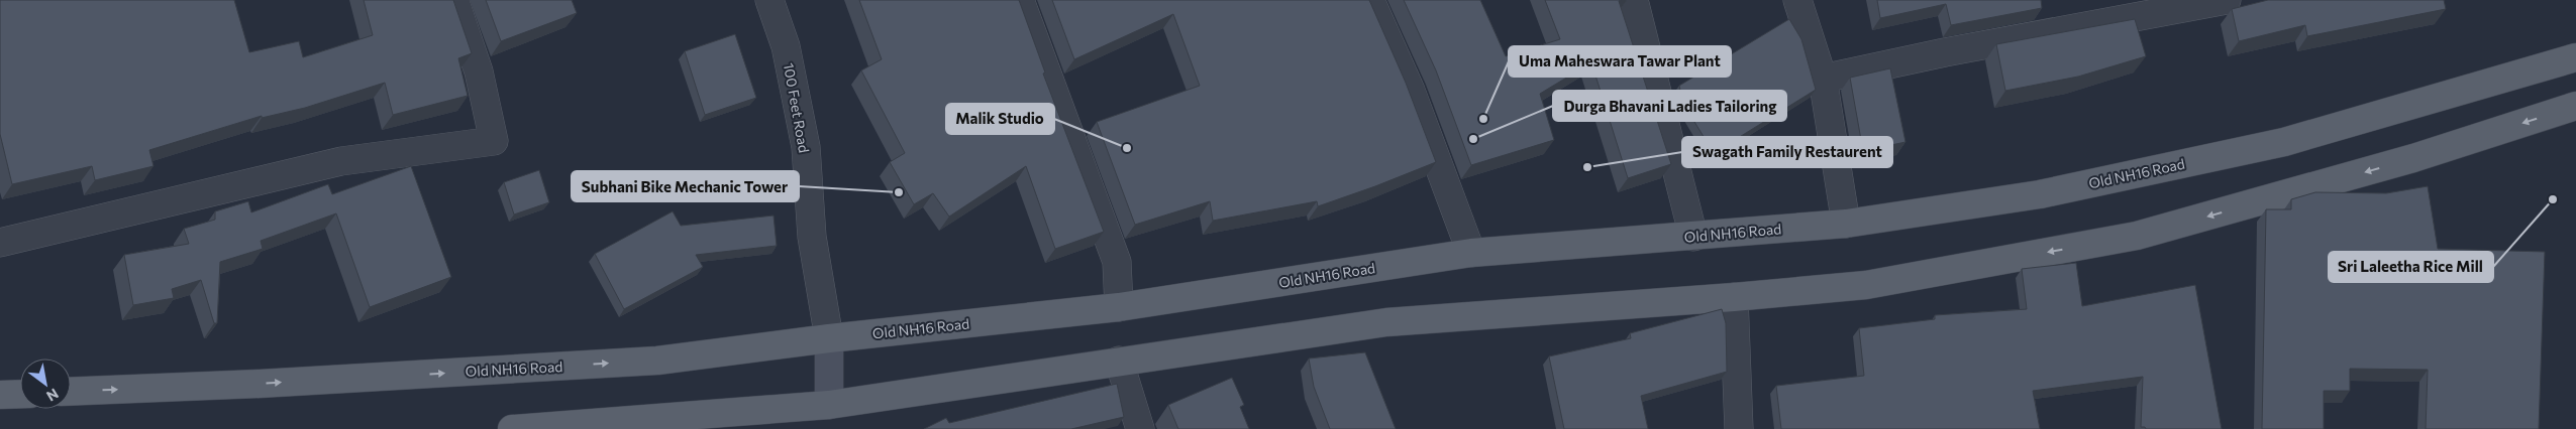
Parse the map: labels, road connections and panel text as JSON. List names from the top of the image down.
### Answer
{
  "streets": {
    "main road": ["Old NH16 Road"],
    "street": ["100 Feet Road"]
  },
  "crossings": [
    ["100 Feet Road", "Old NH16 Road"]
  ],
  "places": [
    "Uma Maheswara Tawar Plant",
    "Durga Bhavani Ladies Tailoring",
    "Malik Studio",
    "Swagath Family Restaurent",
    "Subhani Bike Mechanic Tower",
    "Sri Laleetha Rice Mill"
  ],
  "north": "bottom right"
}
